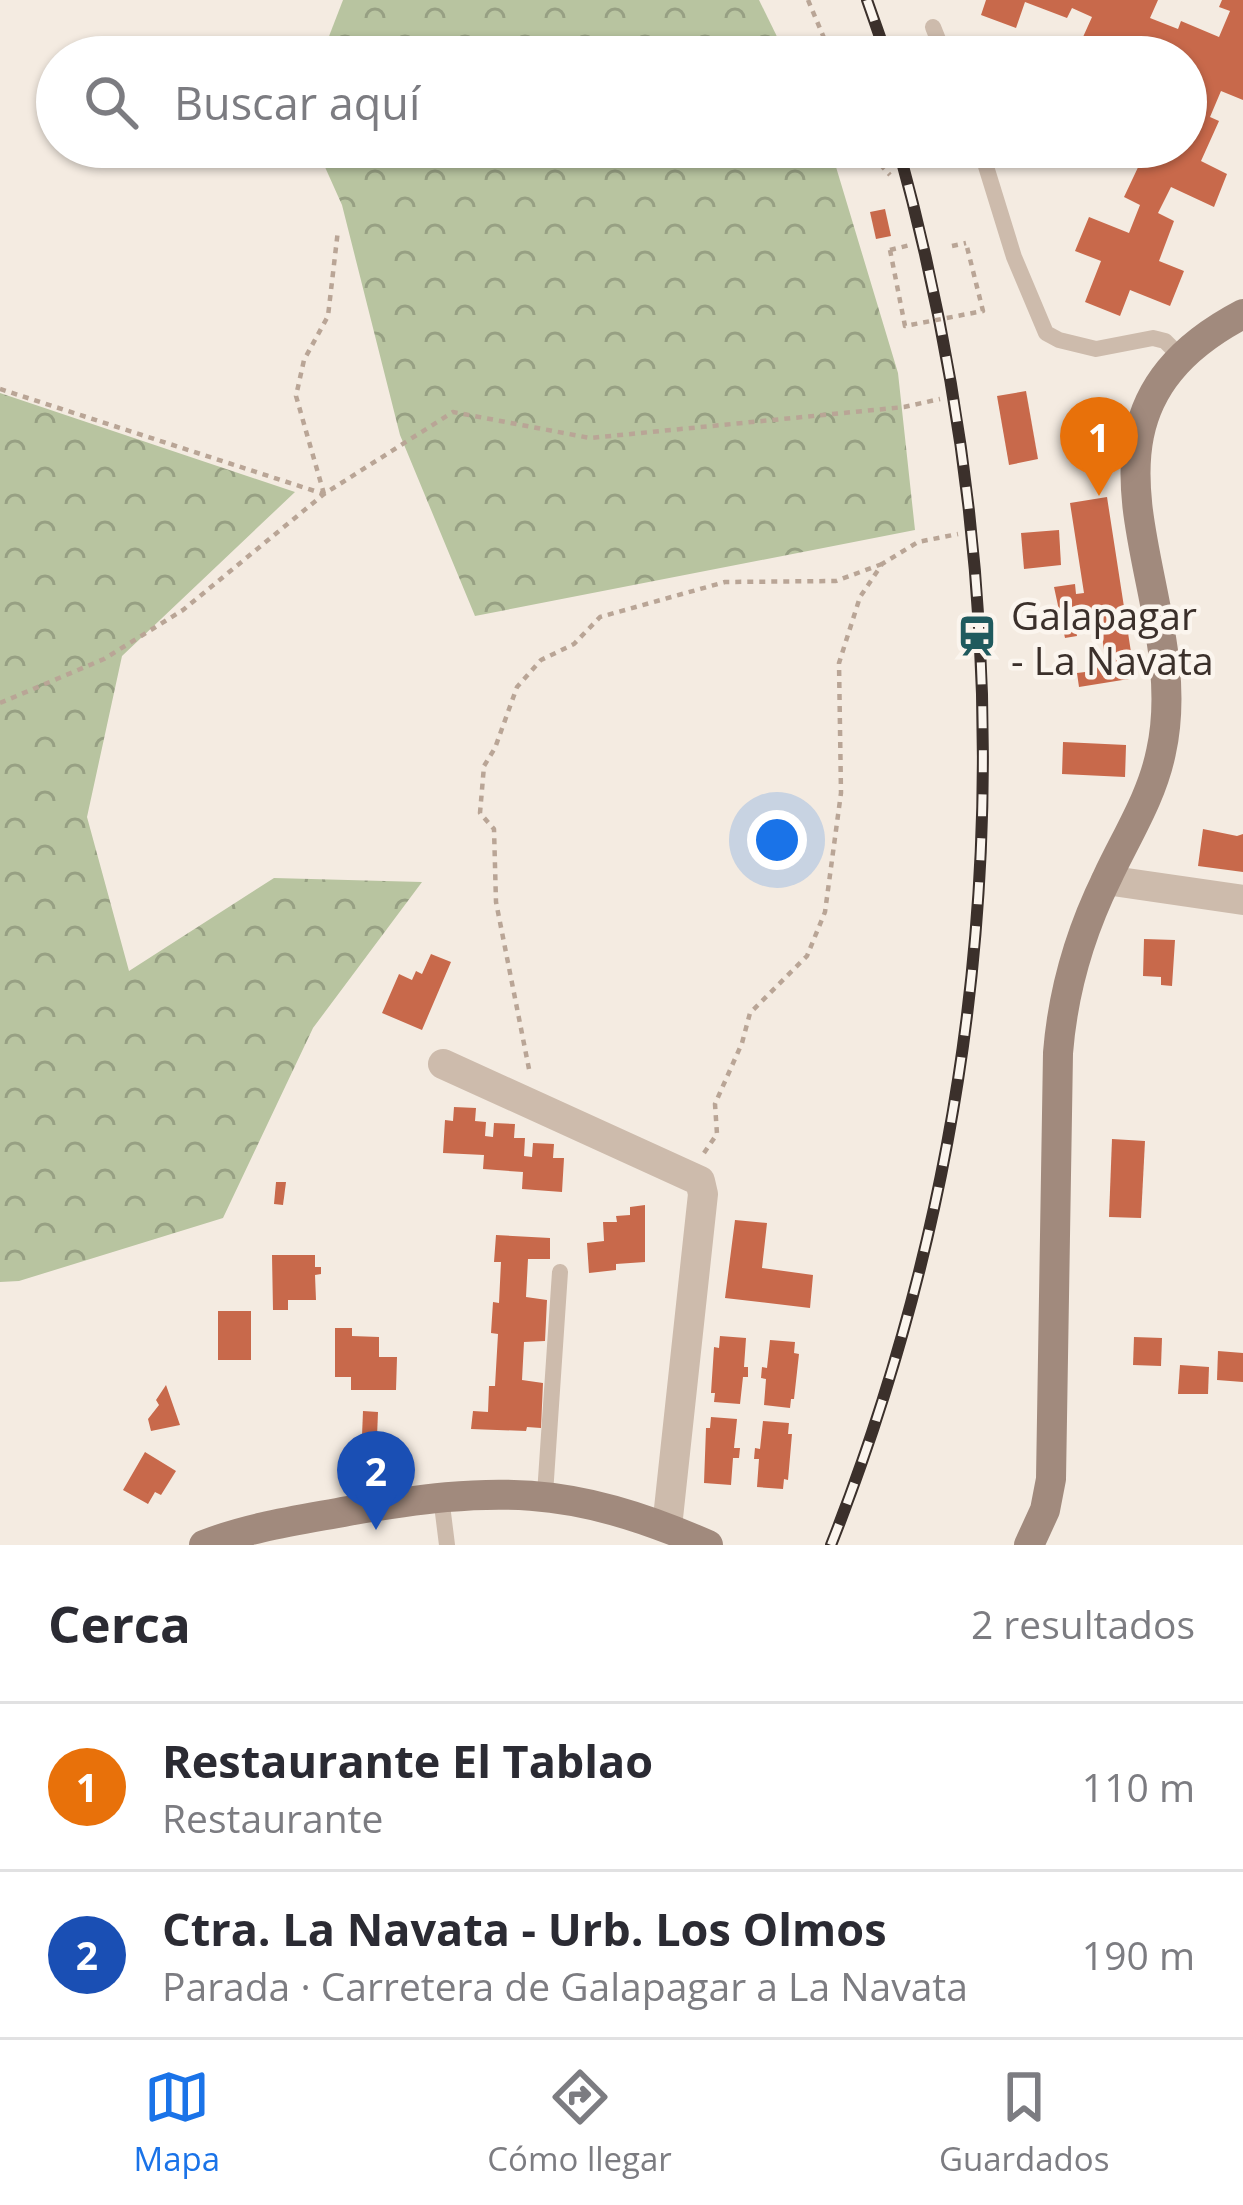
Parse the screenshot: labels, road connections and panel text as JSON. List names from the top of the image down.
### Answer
{
  "places": {
    "station": ["Galapagar - La Navata"]
  },
  "page": {
    "search": "Buscar aquí",
    "pins": ["1", "2"],
    "heading": ["Cerca", "2 resultados"],
    "list": [
      {
        "mark": "1",
        "name": "Restaurante El Tablao",
        "note": "Restaurante",
        "value": "110 m"
      },
      {
        "mark": "2",
        "name": "Ctra. La Navata - Urb. Los Olmos",
        "note": "Parada · Carretera de Galapagar a La Navata",
        "value": "190 m"
      }
    ],
    "nav": ["Mapa", "Cómo llegar", "Guardados"]
  }
}
